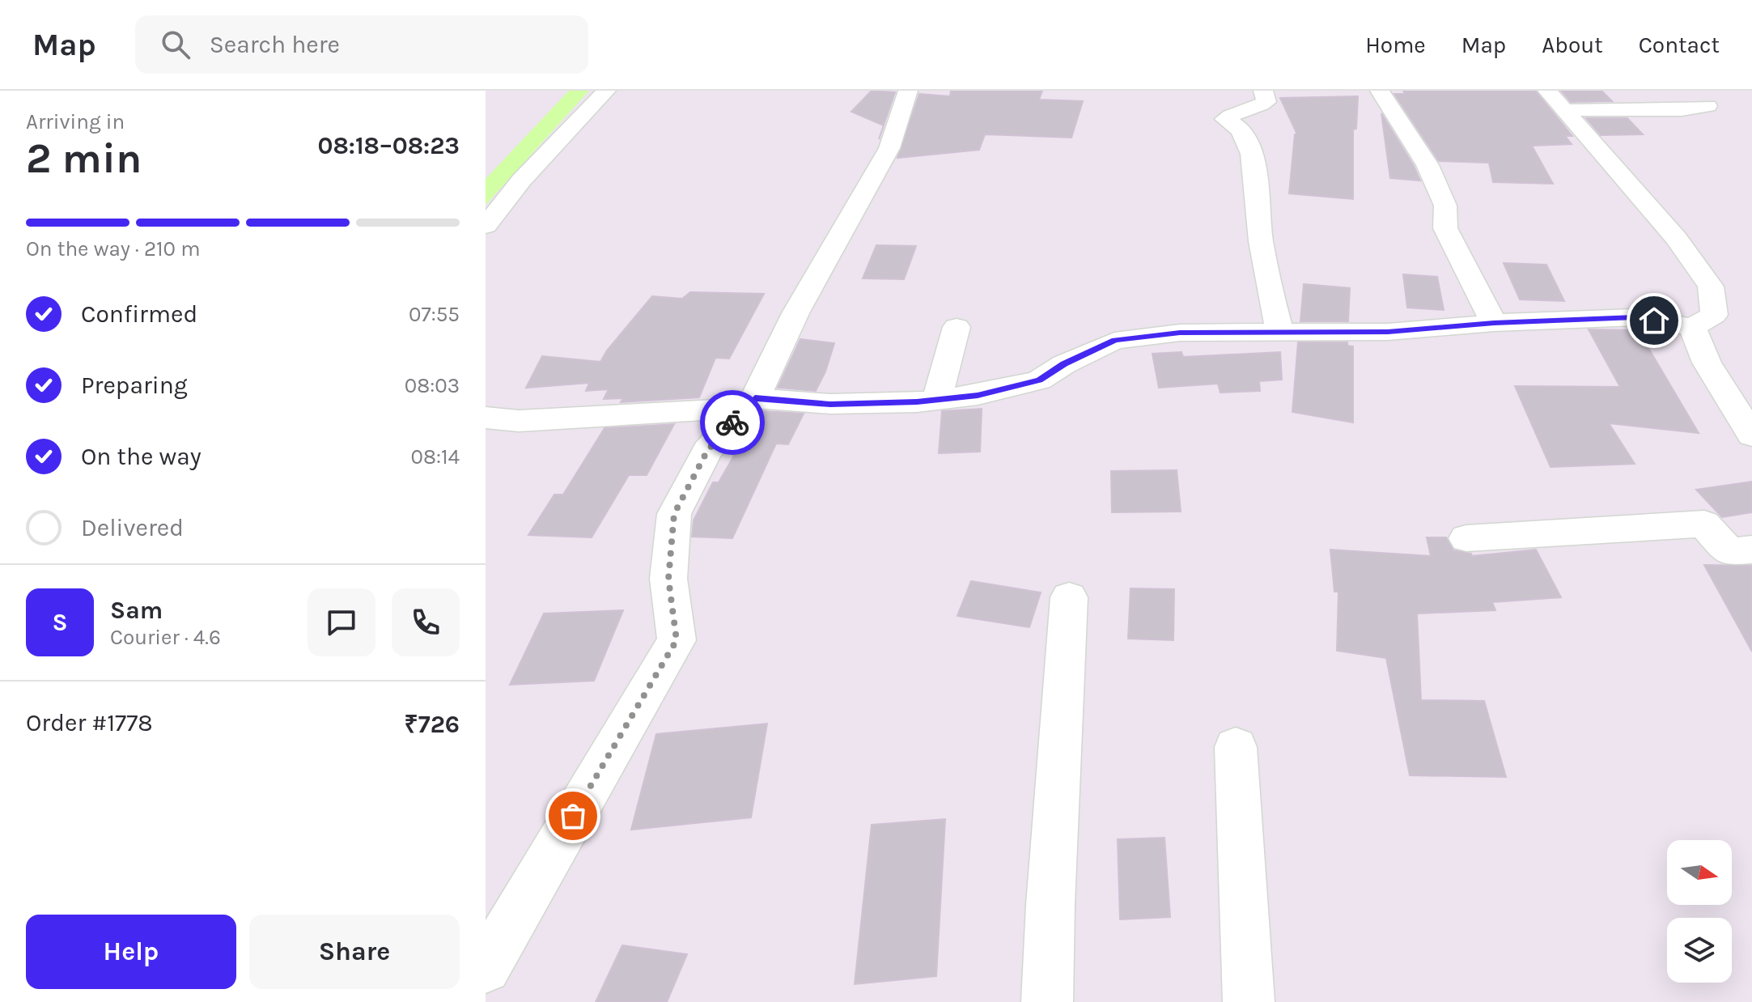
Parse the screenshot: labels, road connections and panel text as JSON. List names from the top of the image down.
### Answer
{
  "north": "right",
  "page": {
    "header": "Map",
    "search": "Search here",
    "nav": [
      "Home",
      "Map",
      "About",
      "Contact"
    ],
    "heading": ["2 min", "Arriving in", "08:18–08:23"],
    "panel": [
      "Sam",
      "Courier · 4.6",
      "Order #1778",
      "₹726"
    ],
    "bar": "On the way · 210 m",
    "list": [
      ["Confirmed", "07:55"],
      ["Preparing", "08:03"],
      ["On the way", "08:14"],
      "Delivered"
    ],
    "round": "S",
    "buttons": ["Help", "Share"]
  }
}
